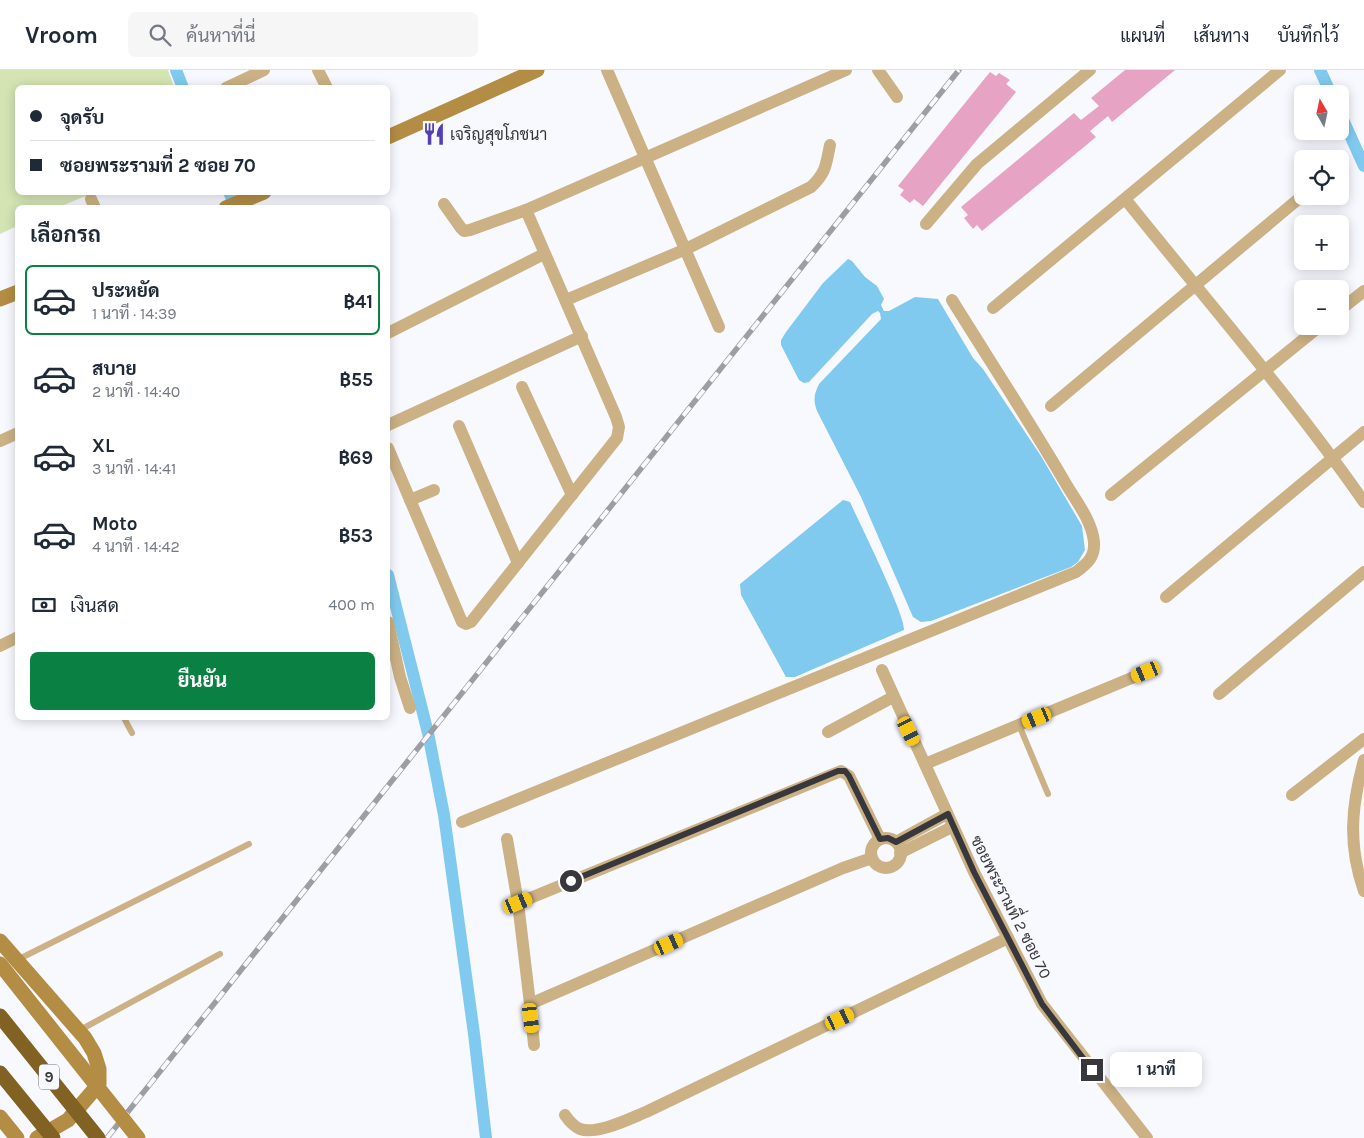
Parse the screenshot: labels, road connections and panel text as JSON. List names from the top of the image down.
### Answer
{
  "streets": {
    "highway": ["9"],
    "street": ["ซอยพระรามที่ 2 ซอย 70"]
  },
  "places": {
    "restaurant": ["เจริญสุขโภชนา"]
  },
  "north": "top",
  "page": {
    "header": "Vroom",
    "search": "ค้นหาที่นี่",
    "nav": ["แผนที่", "เส้นทาง", "บันทึกไว้"],
    "map_buttons": ["+", "−"],
    "banner": ["จุดรับ", "ซอยพระรามที่ 2 ซอย 70"],
    "heading": "เลือกรถ",
    "list": [
      {
        "name": "ประหยัด",
        "note": "1 นาที · 14:39",
        "value": "฿41"
      },
      {
        "name": "สบาย",
        "note": "2 นาที · 14:40",
        "value": "฿55"
      },
      {
        "name": "XL",
        "note": "3 นาที · 14:41",
        "value": "฿69"
      },
      {
        "name": "Moto",
        "note": "4 นาที · 14:42",
        "value": "฿53"
      }
    ],
    "pay": ["เงินสด", "400 m"],
    "buttons": "ยืนยัน",
    "bubble": "1 นาที"
  }
}
